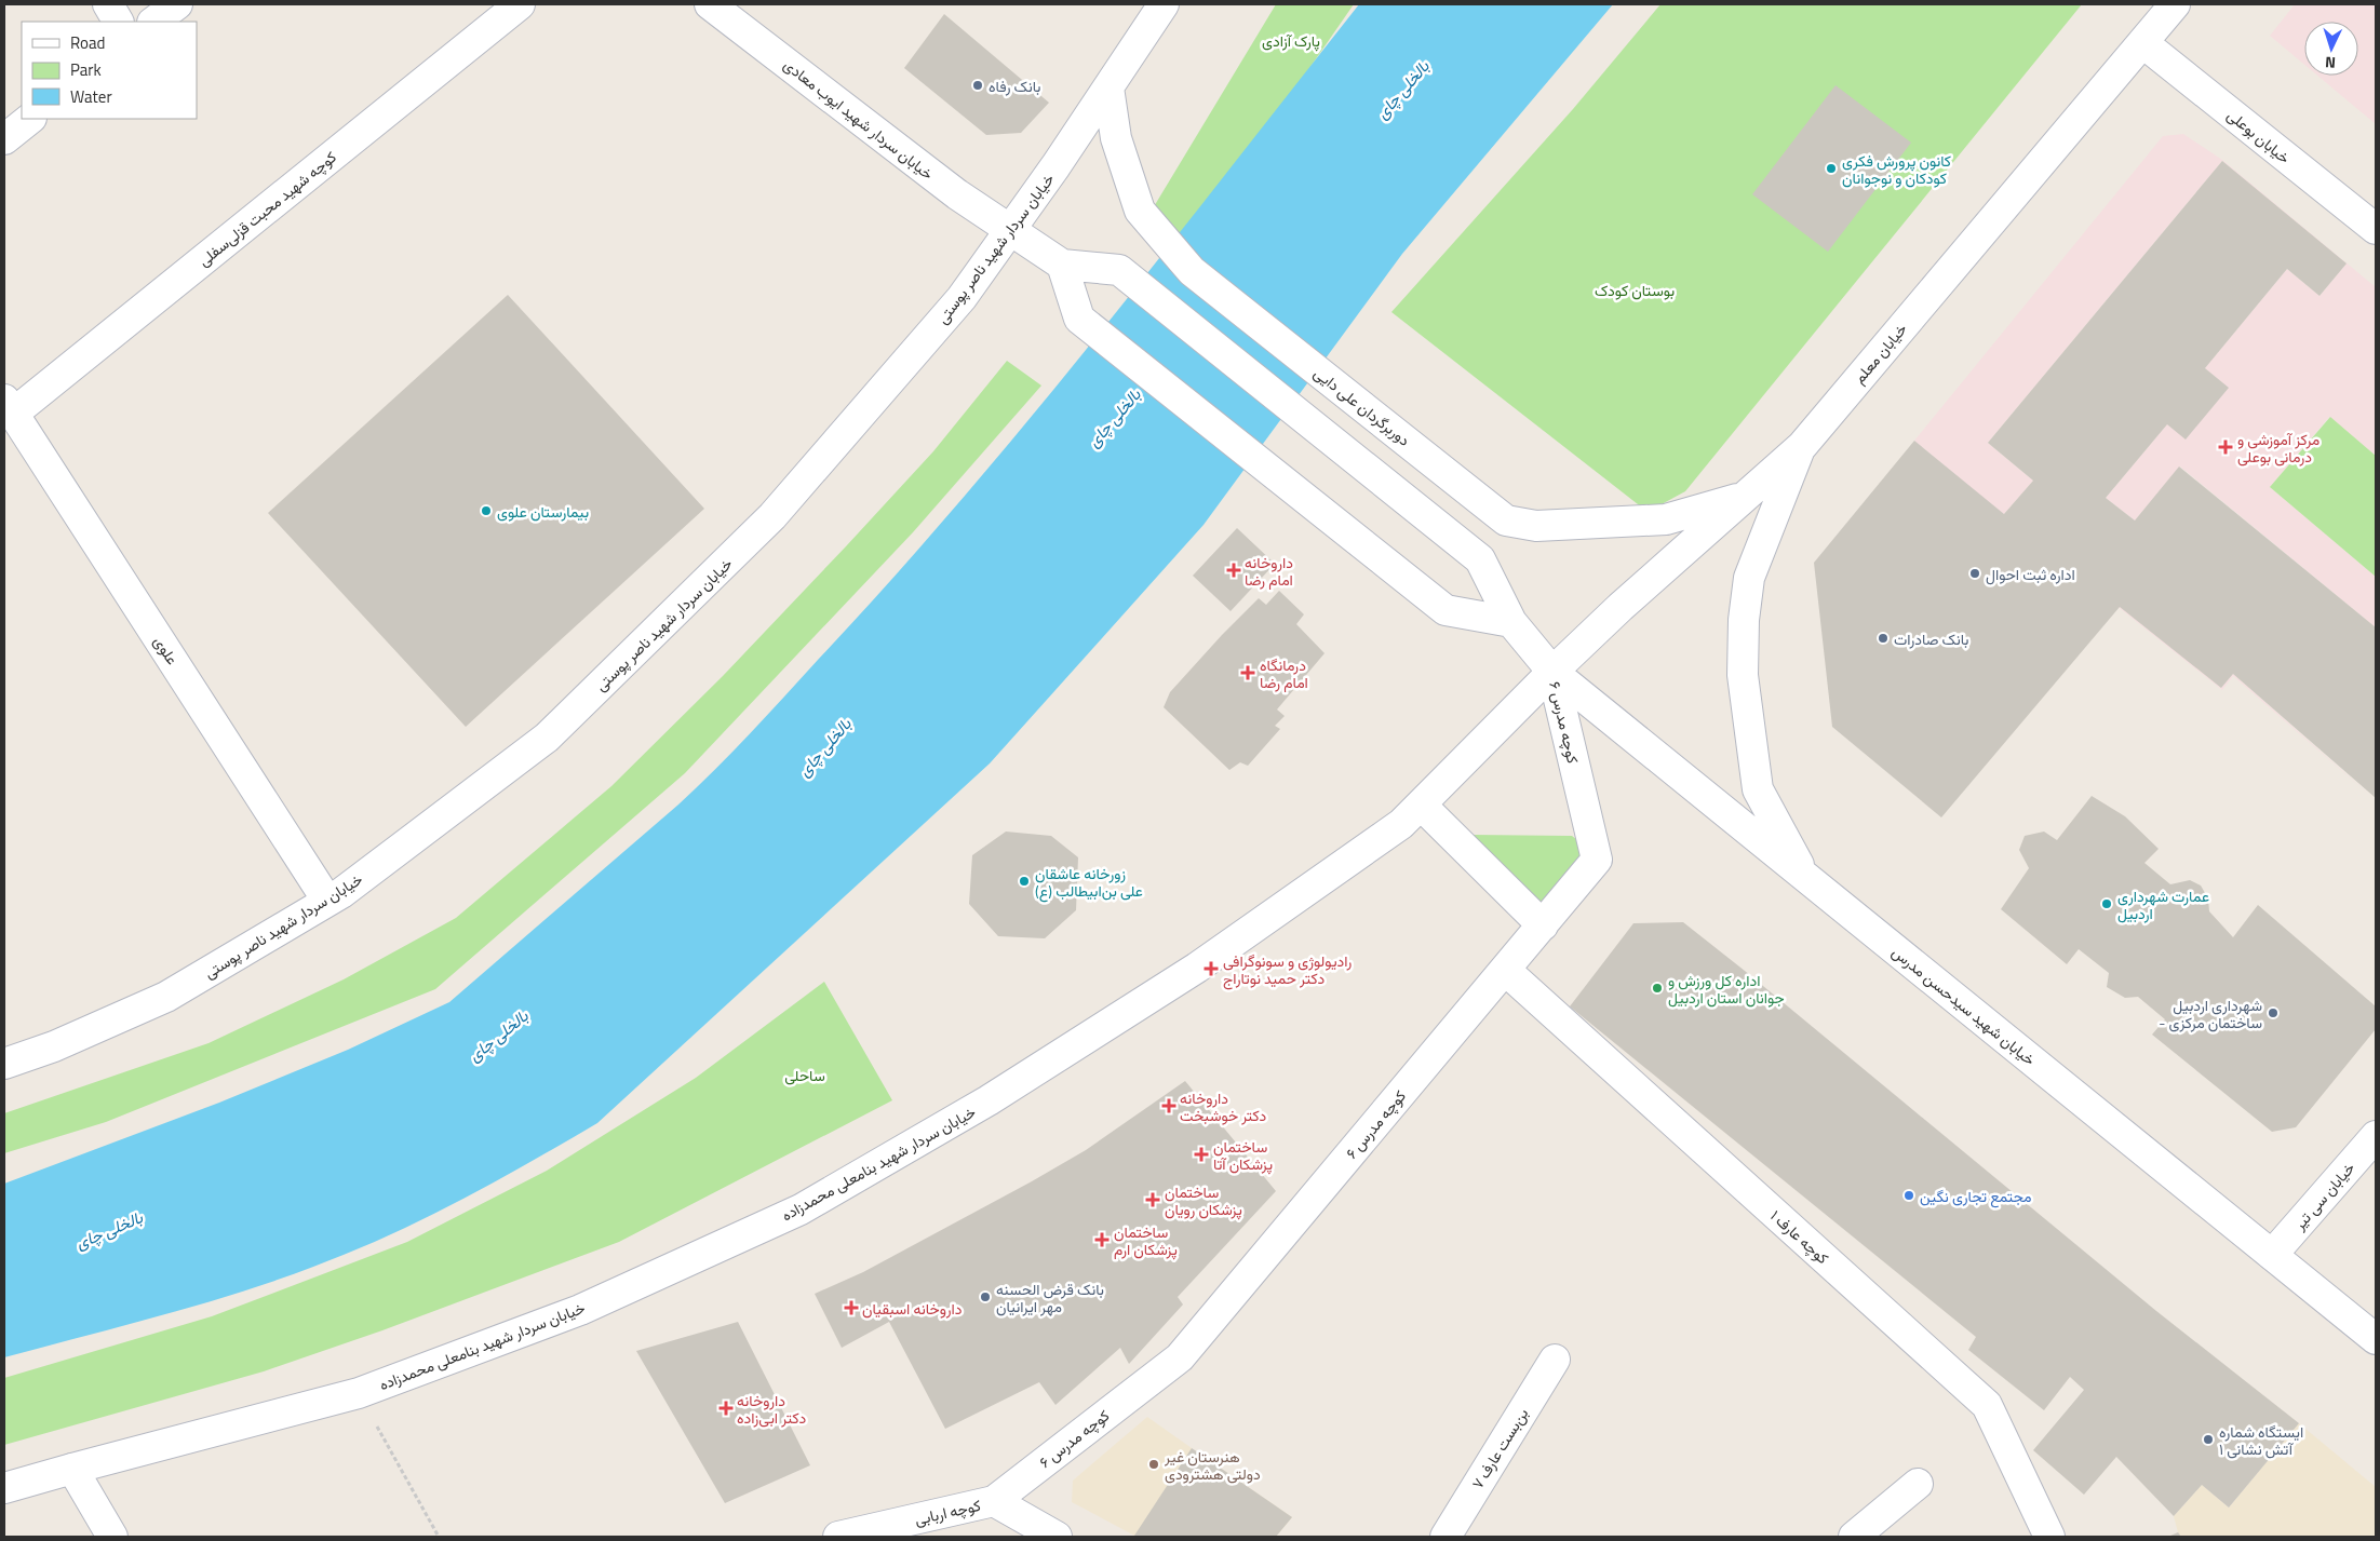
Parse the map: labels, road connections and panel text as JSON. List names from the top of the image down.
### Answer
{
  "streets": {
    "main road": [
      "خیابان سردار شهید ایوب معادی",
      "خیابان بوعلی",
      "کوچه شهید محبت قزلی‌سفلی",
      "خیابان سردار شهید ناصر پوستی",
      "خیابان معلم",
      "دوربرگردان علی دایی",
      "علوی",
      "کوچه مدرس ۶",
      "خیابان شهید سیدحسن مدرس",
      "خیابان سردار شهید بنامعلی محمدزاده",
      "خیابان سی تیر",
      "کوچه عارف ۱",
      "بن‌بست عارف ۷",
      "کوچه اربابی"
    ]
  },
  "crossings": [
    ["خیابان سردار شهید ایوب معادی", "خیابان سردار شهید ناصر پوستی"],
    ["خیابان بوعلی", "خیابان معلم"],
    ["کوچه شهید محبت قزلی‌سفلی", "علوی"],
    ["خیابان سردار شهید ناصر پوستی", "دوربرگردان علی دایی"],
    ["خیابان سردار شهید ناصر پوستی", "علوی"],
    ["خیابان معلم", "دوربرگردان علی دایی"],
    ["خیابان معلم", "کوچه مدرس ۶"],
    ["خیابان معلم", "خیابان شهید سیدحسن مدرس"],
    ["خیابان معلم", "خیابان سردار شهید بنامعلی محمدزاده"],
    ["کوچه مدرس ۶", "خیابان شهید سیدحسن مدرس"],
    ["کوچه مدرس ۶", "خیابان سردار شهید بنامعلی محمدزاده"],
    ["کوچه مدرس ۶", "کوچه عارف ۱"],
    ["کوچه مدرس ۶", "کوچه اربابی"],
    ["خیابان شهید سیدحسن مدرس", "خیابان سردار شهید بنامعلی محمدزاده"],
    ["خیابان شهید سیدحسن مدرس", "خیابان سی تیر"]
  ],
  "water": ["بالخلی چای"],
  "parks": ["پارک آزادی", "بوستان کودک", "ساحلی"],
  "places": {
    "other": [
      "بانک رفاه",
      "کانون پرورش فکری کودکان و نوجوانان",
      "بیمارستان علوی",
      "اداره ثبت احوال",
      "بانک صادرات",
      "زورخانه عاشقان علی بن‌ابیطالب (ع)",
      "عمارت شهرداری اردبیل",
      "اداره کل ورزش و جوانان استان اردبیل",
      "شهرداری اردبیل - ساختمان مرکزی",
      "مجتمع تجاری نگین",
      "بانک قرض الحسنه مهر ایرانیان",
      "ایستگاه شماره ۱ آتش نشانی",
      "هنرستان غیر دولتی هشترودی"
    ],
    "health": [
      "مرکز آموزشی و درمانی بوعلی",
      "داروخانه امام رضا",
      "درمانگاه امام رضا",
      "رادیولوژی و سونوگرافی دکتر حمید نوتاراج",
      "داروخانه دکتر خوشبخت",
      "ساختمان پزشکان آتا",
      "ساختمان پزشکان رویان",
      "ساختمان پزشکان ارم",
      "داروخانه اسبقیان",
      "داروخانه دکتر ابی‌زاده"
    ]
  },
  "legend": ["Road", "Park", "Water"],
  "north": "bottom"
}
